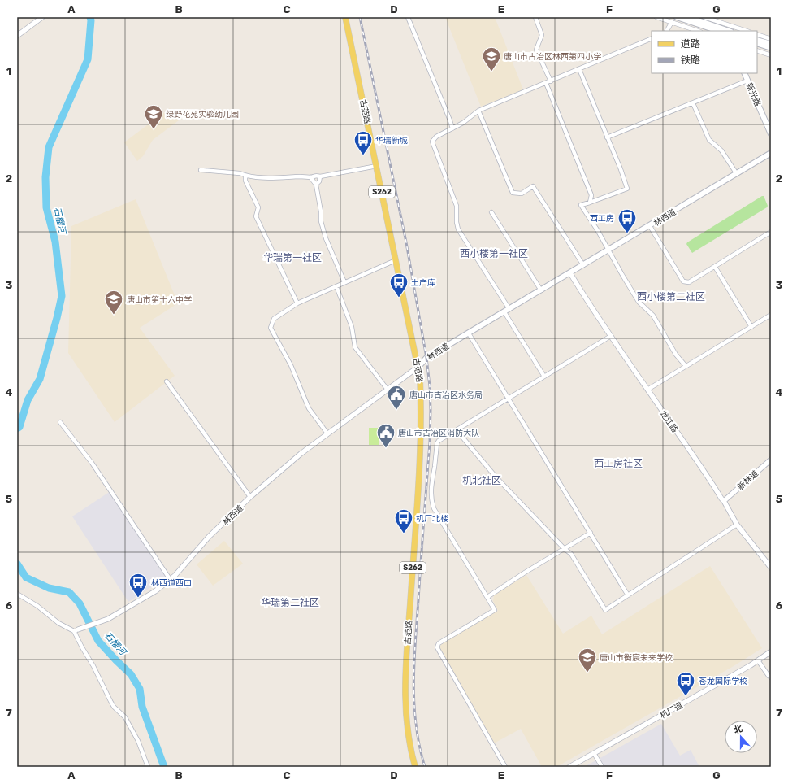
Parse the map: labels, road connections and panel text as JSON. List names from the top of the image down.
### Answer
{
  "streets": {
    "main road": [
      "新光路",
      "古范路",
      "S262",
      "林西道"
    ],
    "street": ["龙江路", "新林道", "机厂道"]
  },
  "crossings": [
    ["古范路", "林西道"],
    ["林西道", "龙江路"],
    ["龙江路", "新林道"]
  ],
  "districts": [
    "西小楼第一社区",
    "华瑞第一社区",
    "西小楼第二社区",
    "西工房社区",
    "机北社区",
    "华瑞第二社区"
  ],
  "water": ["石榴河"],
  "places": {
    "school or university": [
      "唐山市古冶区林西第四小学",
      "绿野花苑实验幼儿园",
      "唐山市第十六中学",
      "唐山市衡宸未来学校"
    ],
    "bus stop": [
      "华瑞新城",
      "西工房",
      "土产库",
      "机厂北楼",
      "林西道西口",
      "苍龙国际学校"
    ],
    "public building": ["唐山市古冶区水务局", "唐山市古冶区消防大队"]
  },
  "legend": ["道路", "铁路"],
  "north": "top",
  "grid": {
    "columns": [
      "A",
      "B",
      "C",
      "D",
      "E",
      "F",
      "G"
    ],
    "rows": [
      "1",
      "2",
      "3",
      "4",
      "5",
      "6",
      "7"
    ]
  }
}
